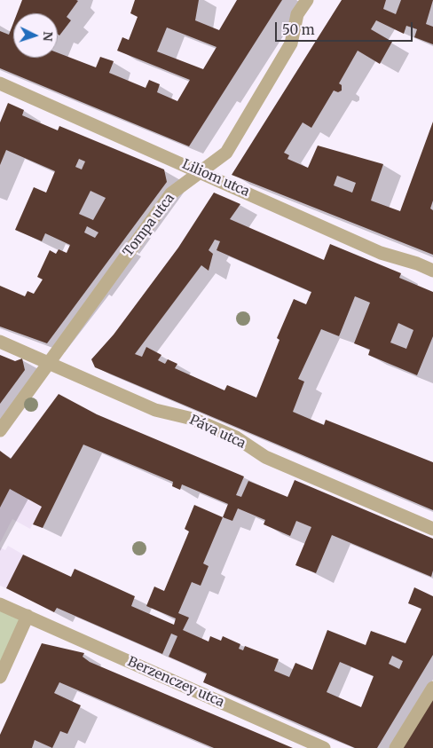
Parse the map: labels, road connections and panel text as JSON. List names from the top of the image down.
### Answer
{
  "streets": {
    "street": [
      "Liliom utca",
      "Tompa utca",
      "Páva utca",
      "Berzenczey utca"
    ]
  },
  "crossings": [
    ["Liliom utca", "Tompa utca"],
    ["Tompa utca", "Páva utca"]
  ],
  "scale_bar": "50 m",
  "north": "right"
}
